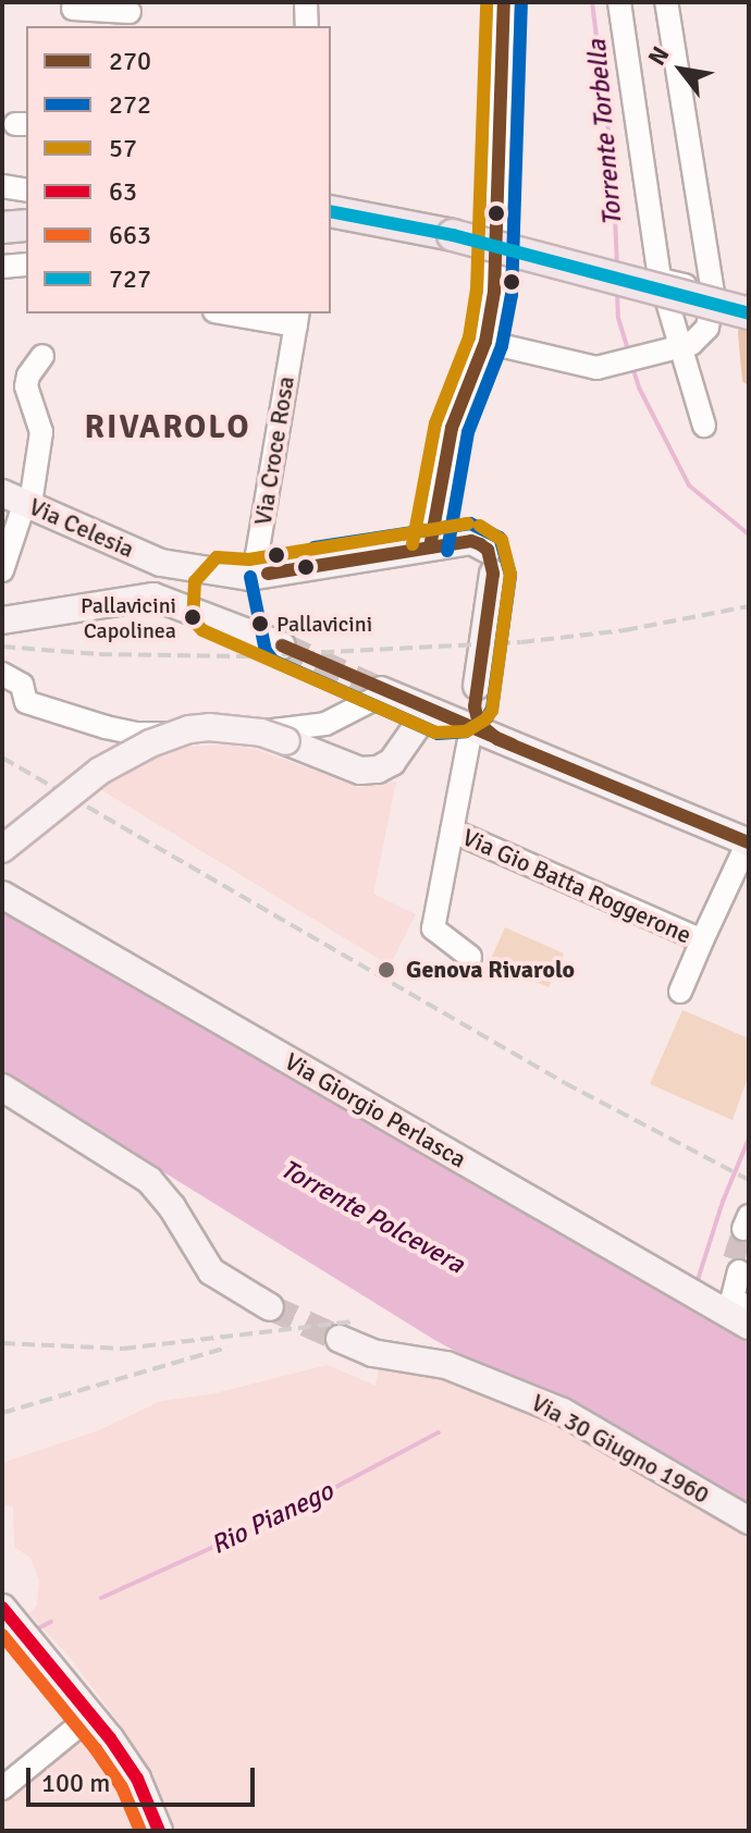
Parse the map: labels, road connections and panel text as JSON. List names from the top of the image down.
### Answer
{
  "streets": {
    "main road": ["Via Celesia", "Via Giorgio Perlasca", "Via 30 Giugno 1960"],
    "street": ["Via Croce Rosa", "Via Gio Batta Roggerone"]
  },
  "crossings": [
    ["Via Croce Rosa", "Via Celesia"]
  ],
  "districts": ["RIVAROLO"],
  "water": ["Torrente Torbella", "Torrente Polcevera", "Rio Pianego"],
  "places": ["Pallavicini Capolinea", "Pallavicini", "Genova Rivarolo"],
  "lines": [
    "transit line 270",
    "transit line 57",
    "transit line 272",
    "transit line 727",
    "transit line 63",
    "transit line 663"
  ],
  "legend": [
    "270",
    "272",
    "57",
    "63",
    "663",
    "727"
  ],
  "scale_bar": "100 m",
  "north": "top left"
}
